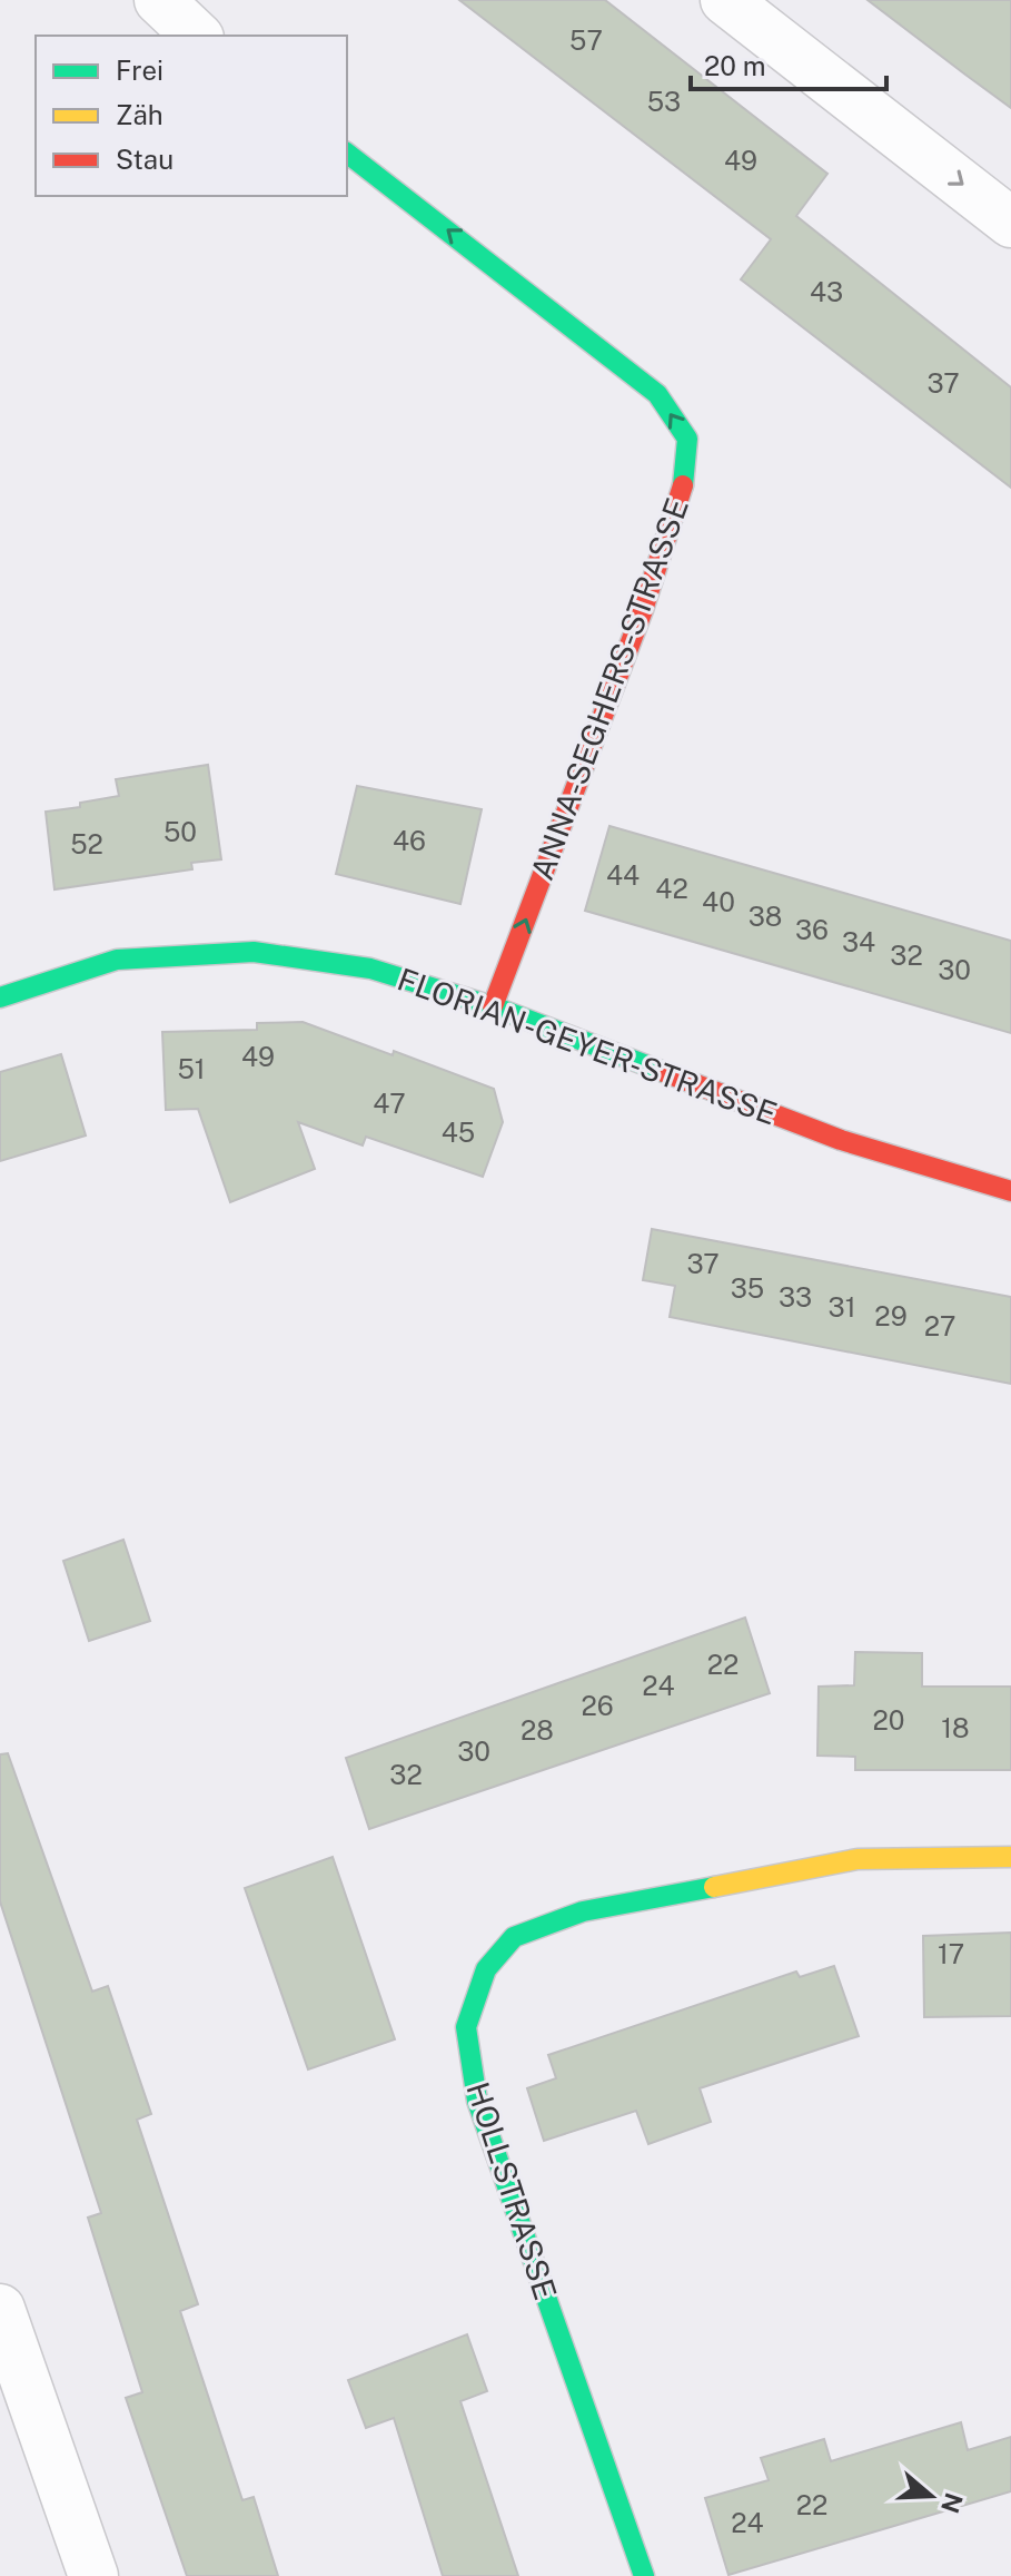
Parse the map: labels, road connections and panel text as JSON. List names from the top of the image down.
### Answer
{
  "streets": {
    "street": ["ANNA-SEGHERS-STRASSE", "FLORIAN-GEYER-STRASSE", "HOLLSTRASSE"]
  },
  "crossings": [
    ["ANNA-SEGHERS-STRASSE", "FLORIAN-GEYER-STRASSE"]
  ],
  "one_way": ["ANNA-SEGHERS-STRASSE"],
  "house_numbers": [
    "57",
    "53",
    "49",
    "43",
    "37",
    "50",
    "46",
    "52",
    "44",
    "42",
    "40",
    "38",
    "36",
    "34",
    "32",
    "30",
    "49",
    "51",
    "47",
    "45",
    "37",
    "35",
    "33",
    "31",
    "29",
    "27",
    "22",
    "24",
    "26",
    "20",
    "18",
    "28",
    "30",
    "32",
    "17",
    "22",
    "24"
  ],
  "legend": ["Frei", "Zäh", "Stau"],
  "scale_bar": "20 m",
  "north": "right"
}
